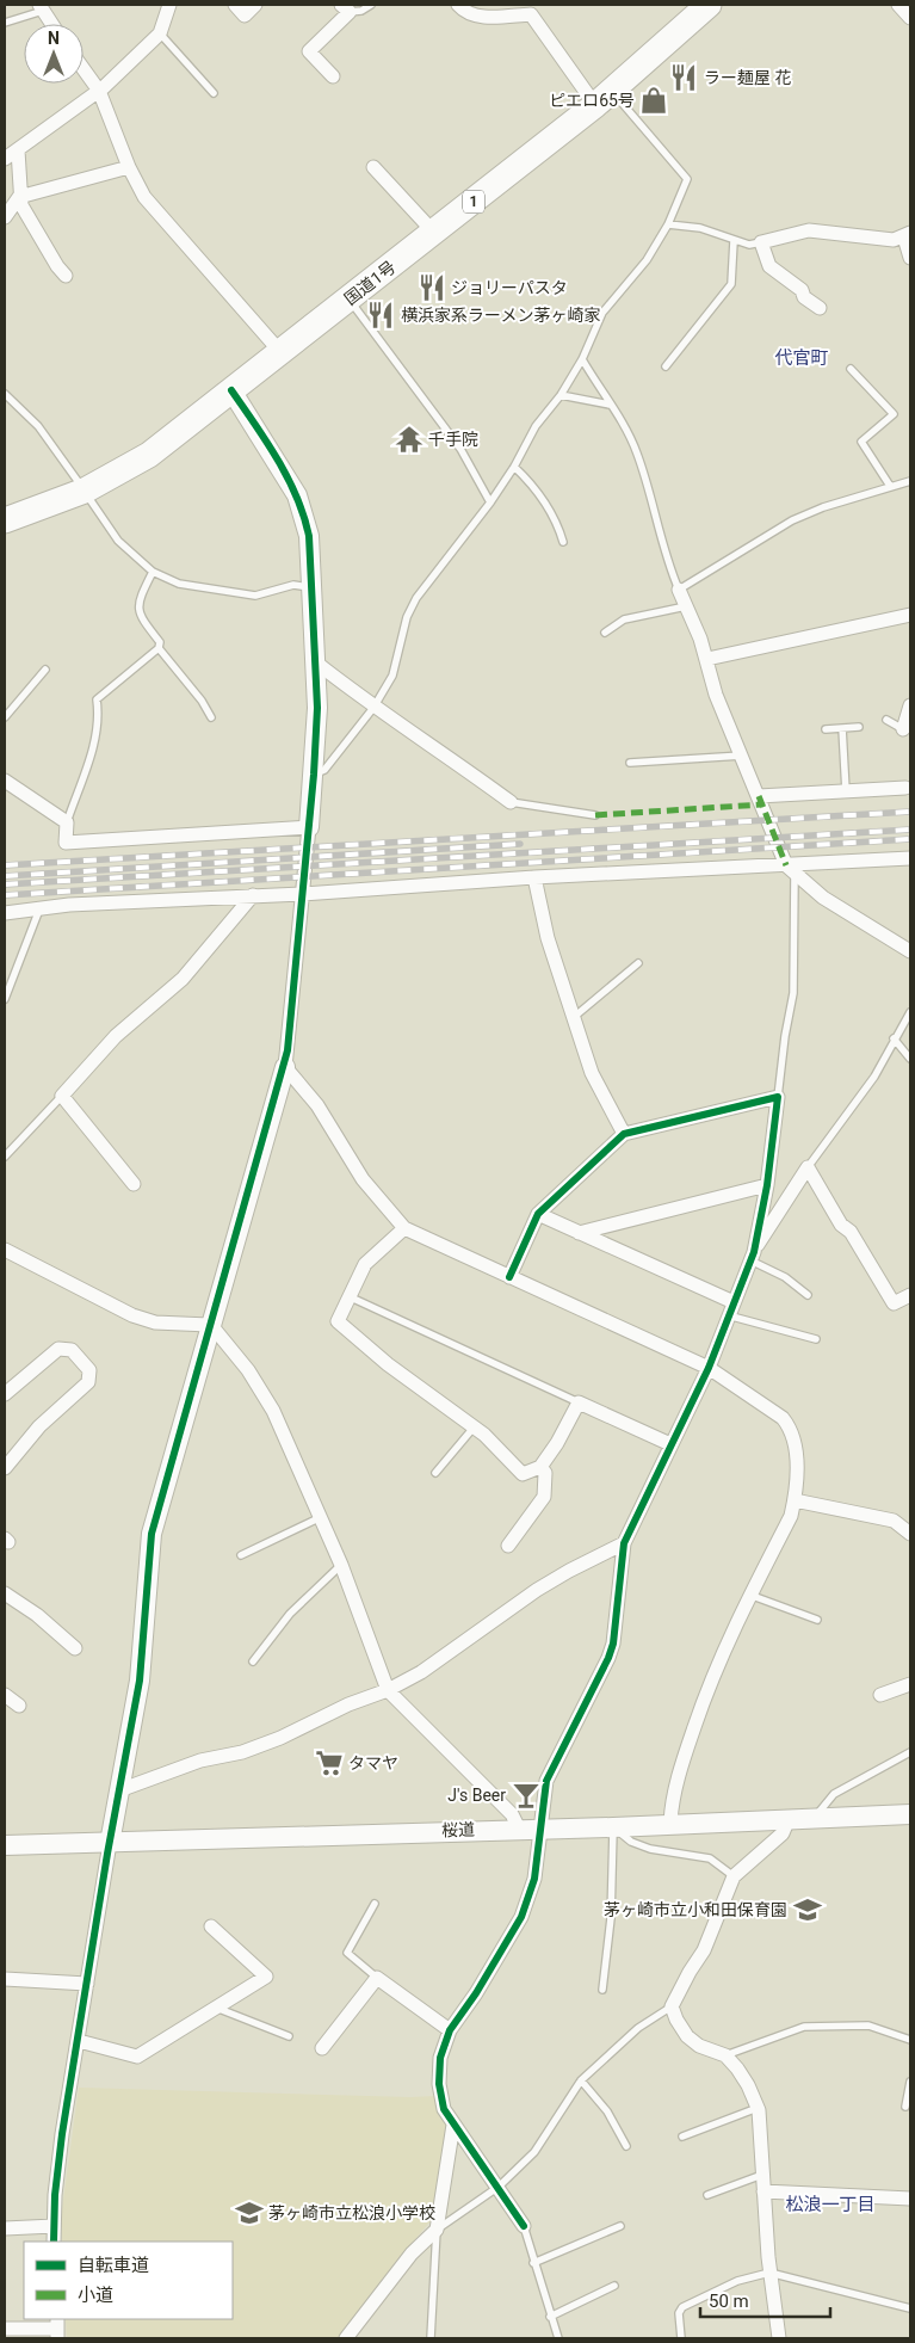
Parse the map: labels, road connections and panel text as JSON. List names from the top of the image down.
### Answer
{
  "streets": {
    "highway": ["1", "国道1号"],
    "street": ["桜道"]
  },
  "districts": ["代官町", "松浪一丁目"],
  "places": {
    "restaurant": ["ラー麺屋 花", "ジョリーパスタ", "横浜家系ラーメン茅ヶ崎家"],
    "shop": ["ピエロ65号"],
    "temple": ["千手院"],
    "supermarket": ["タマヤ"],
    "bar": ["J's Beer"],
    "school or university": ["茅ヶ崎市立小和田保育園", "茅ヶ崎市立松浪小学校"]
  },
  "legend": ["自転車道", "小道"],
  "scale_bar": "50 m",
  "north": "top"
}
